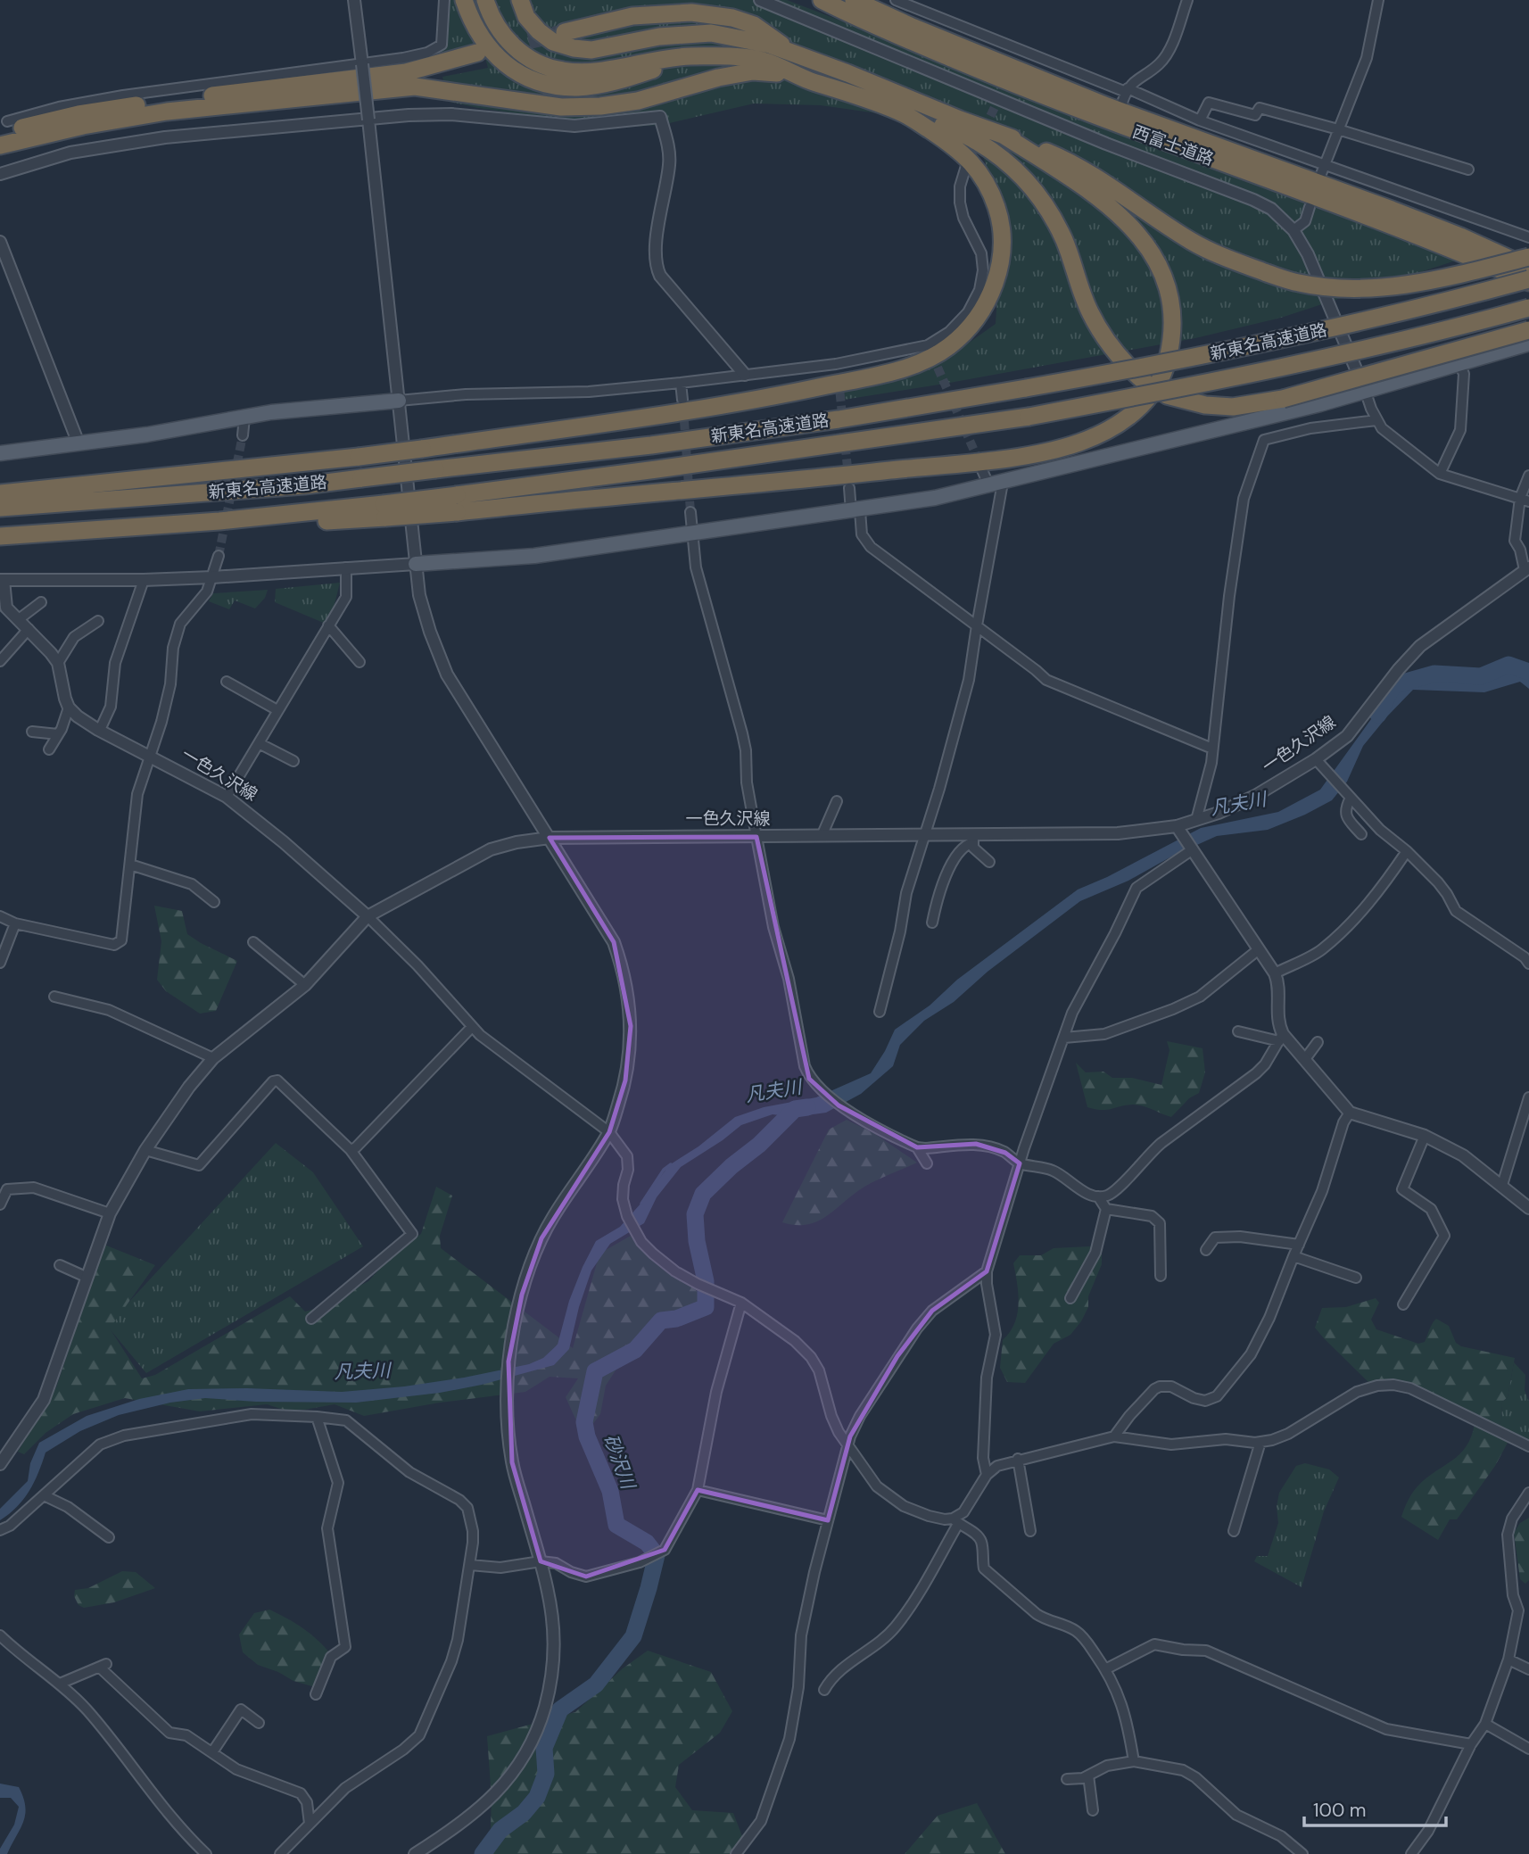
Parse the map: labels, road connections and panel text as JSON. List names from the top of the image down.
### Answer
{
  "streets": {
    "highway": ["西富士道路", "新東名高速道路"],
    "street": ["一色久沢線"]
  },
  "crossings": [
    ["西富士道路", "新東名高速道路"]
  ],
  "water": ["凡夫川", "砂沢川"],
  "scale_bar": "100 m"
}
